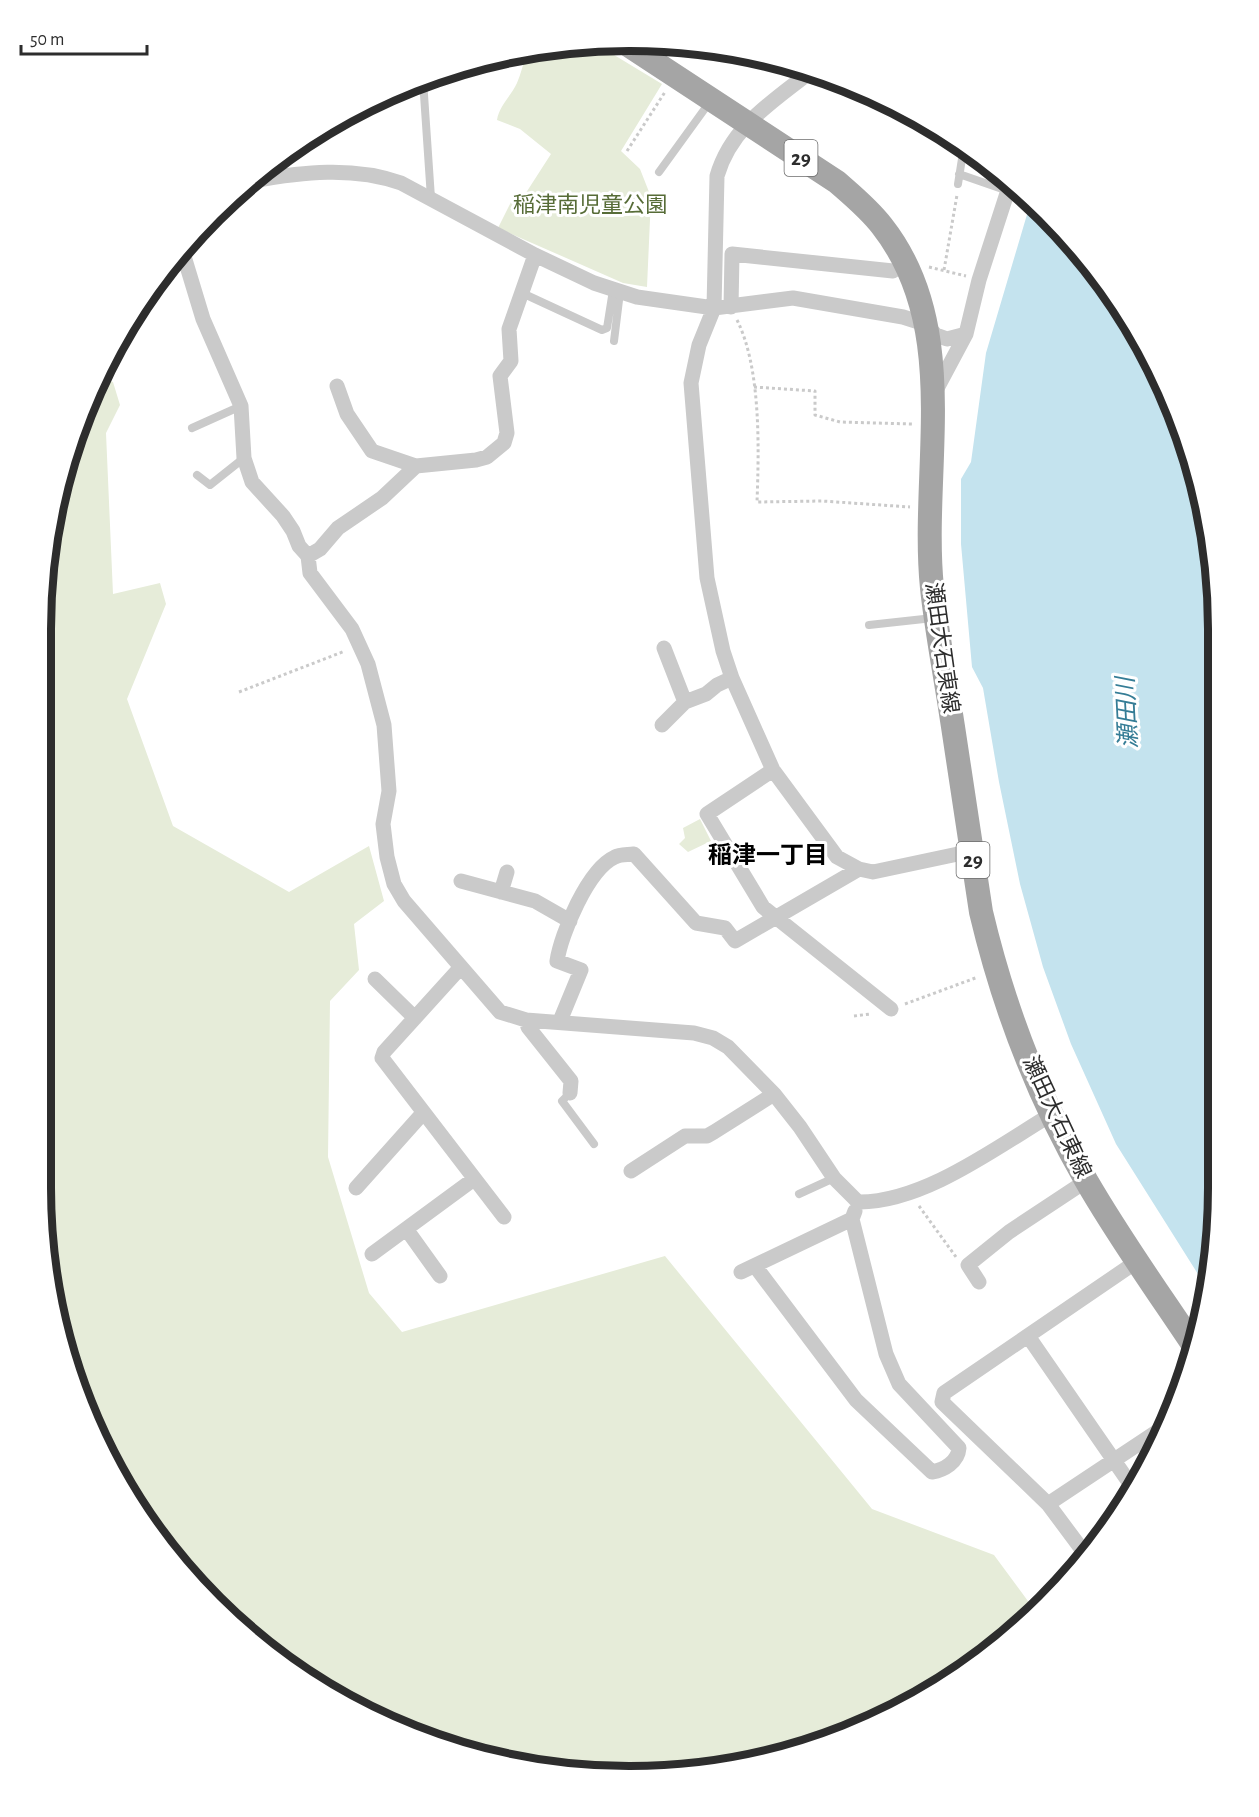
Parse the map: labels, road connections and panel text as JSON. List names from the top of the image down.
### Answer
{
  "streets": {
    "main road": ["29", "瀬田大石東線"]
  },
  "districts": ["稲津一丁目"],
  "water": ["瀬田川"],
  "parks": ["稲津南児童公園"],
  "scale_bar": "50 m"
}
